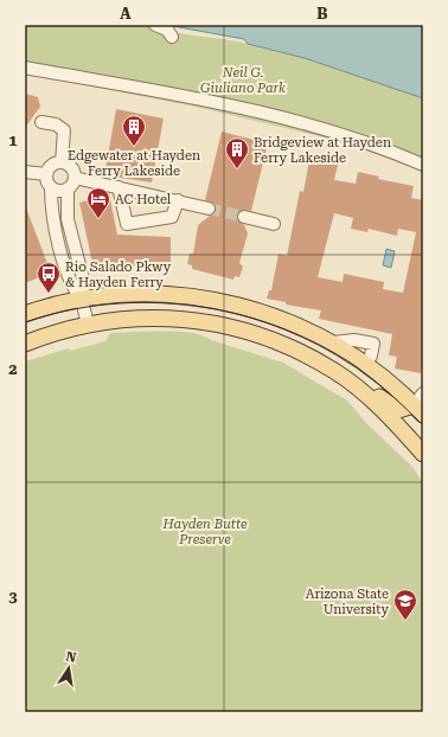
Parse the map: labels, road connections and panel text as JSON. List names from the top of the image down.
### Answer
{
  "parks": ["Neil G. Giuliano Park", "Hayden Butte Preserve"],
  "places": {
    "building": ["Edgewater at Hayden Ferry Lakeside", "Bridgeview at Hayden Ferry Lakeside"],
    "hotel": ["AC Hotel"],
    "bus stop": ["Rio Salado Pkwy & Hayden Ferry"],
    "school or university": ["Arizona State University"]
  },
  "north": "top",
  "grid": {
    "columns": ["A", "B"],
    "rows": ["1", "2", "3"]
  }
}
